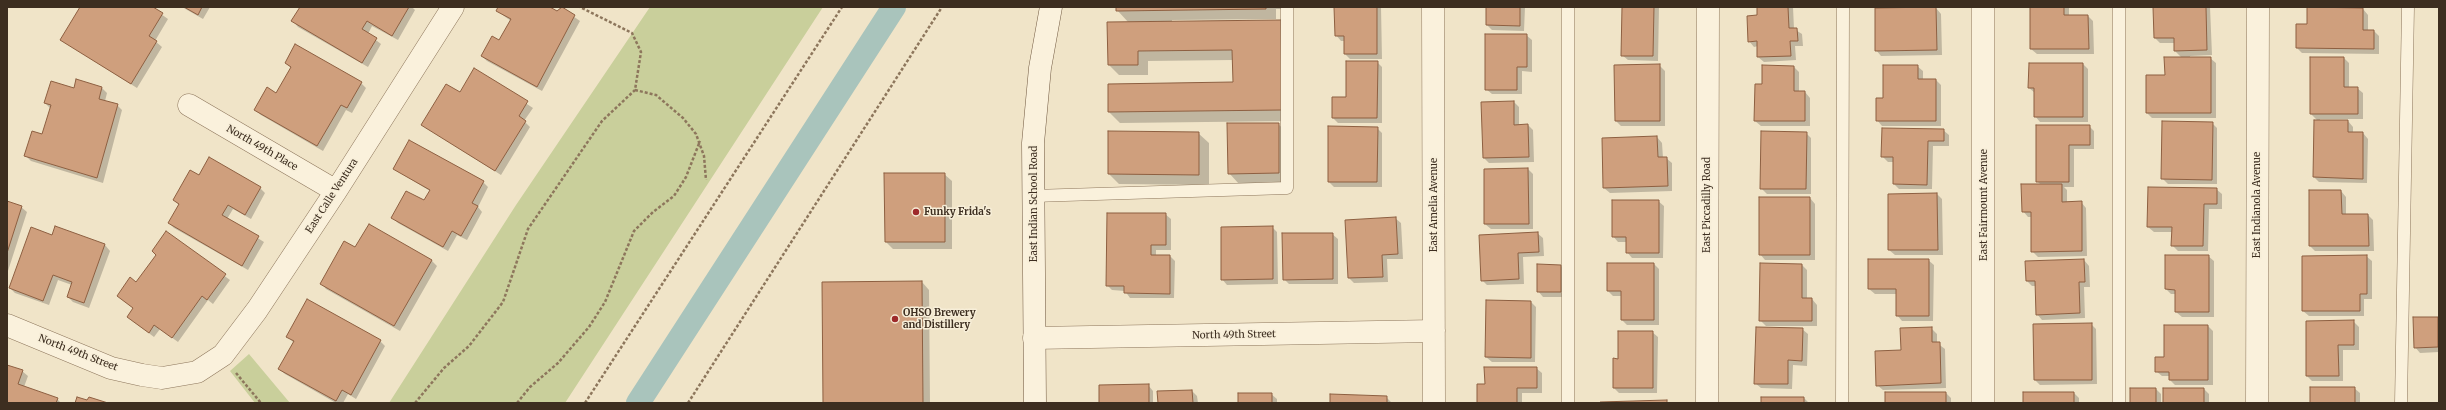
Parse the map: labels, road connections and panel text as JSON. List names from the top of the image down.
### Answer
{
  "streets": {
    "street": [
      "North 49th Place",
      "East Calle Ventura",
      "East Indian School Road",
      "East Amelia Avenue",
      "East Piccadilly Road",
      "East Fairmount Avenue",
      "East Indianola Avenue",
      "North 49th Street"
    ]
  },
  "crossings": [
    ["North 49th Place", "East Calle Ventura"],
    ["East Calle Ventura", "North 49th Street"],
    ["East Indian School Road", "North 49th Street"],
    ["East Amelia Avenue", "North 49th Street"]
  ],
  "places": ["Funky Frida's", "OHSO Brewery and Distillery"]
}
